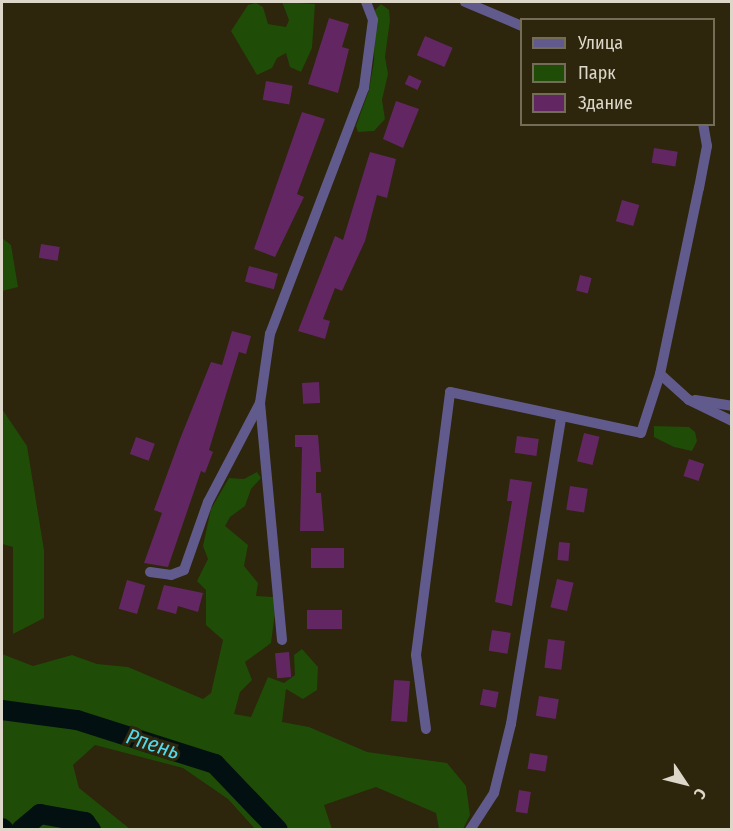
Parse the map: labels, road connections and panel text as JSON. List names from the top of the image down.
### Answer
{
  "water": ["Рпень"],
  "legend": ["Улица", "Парк", "Здание"],
  "north": "bottom right"
}
